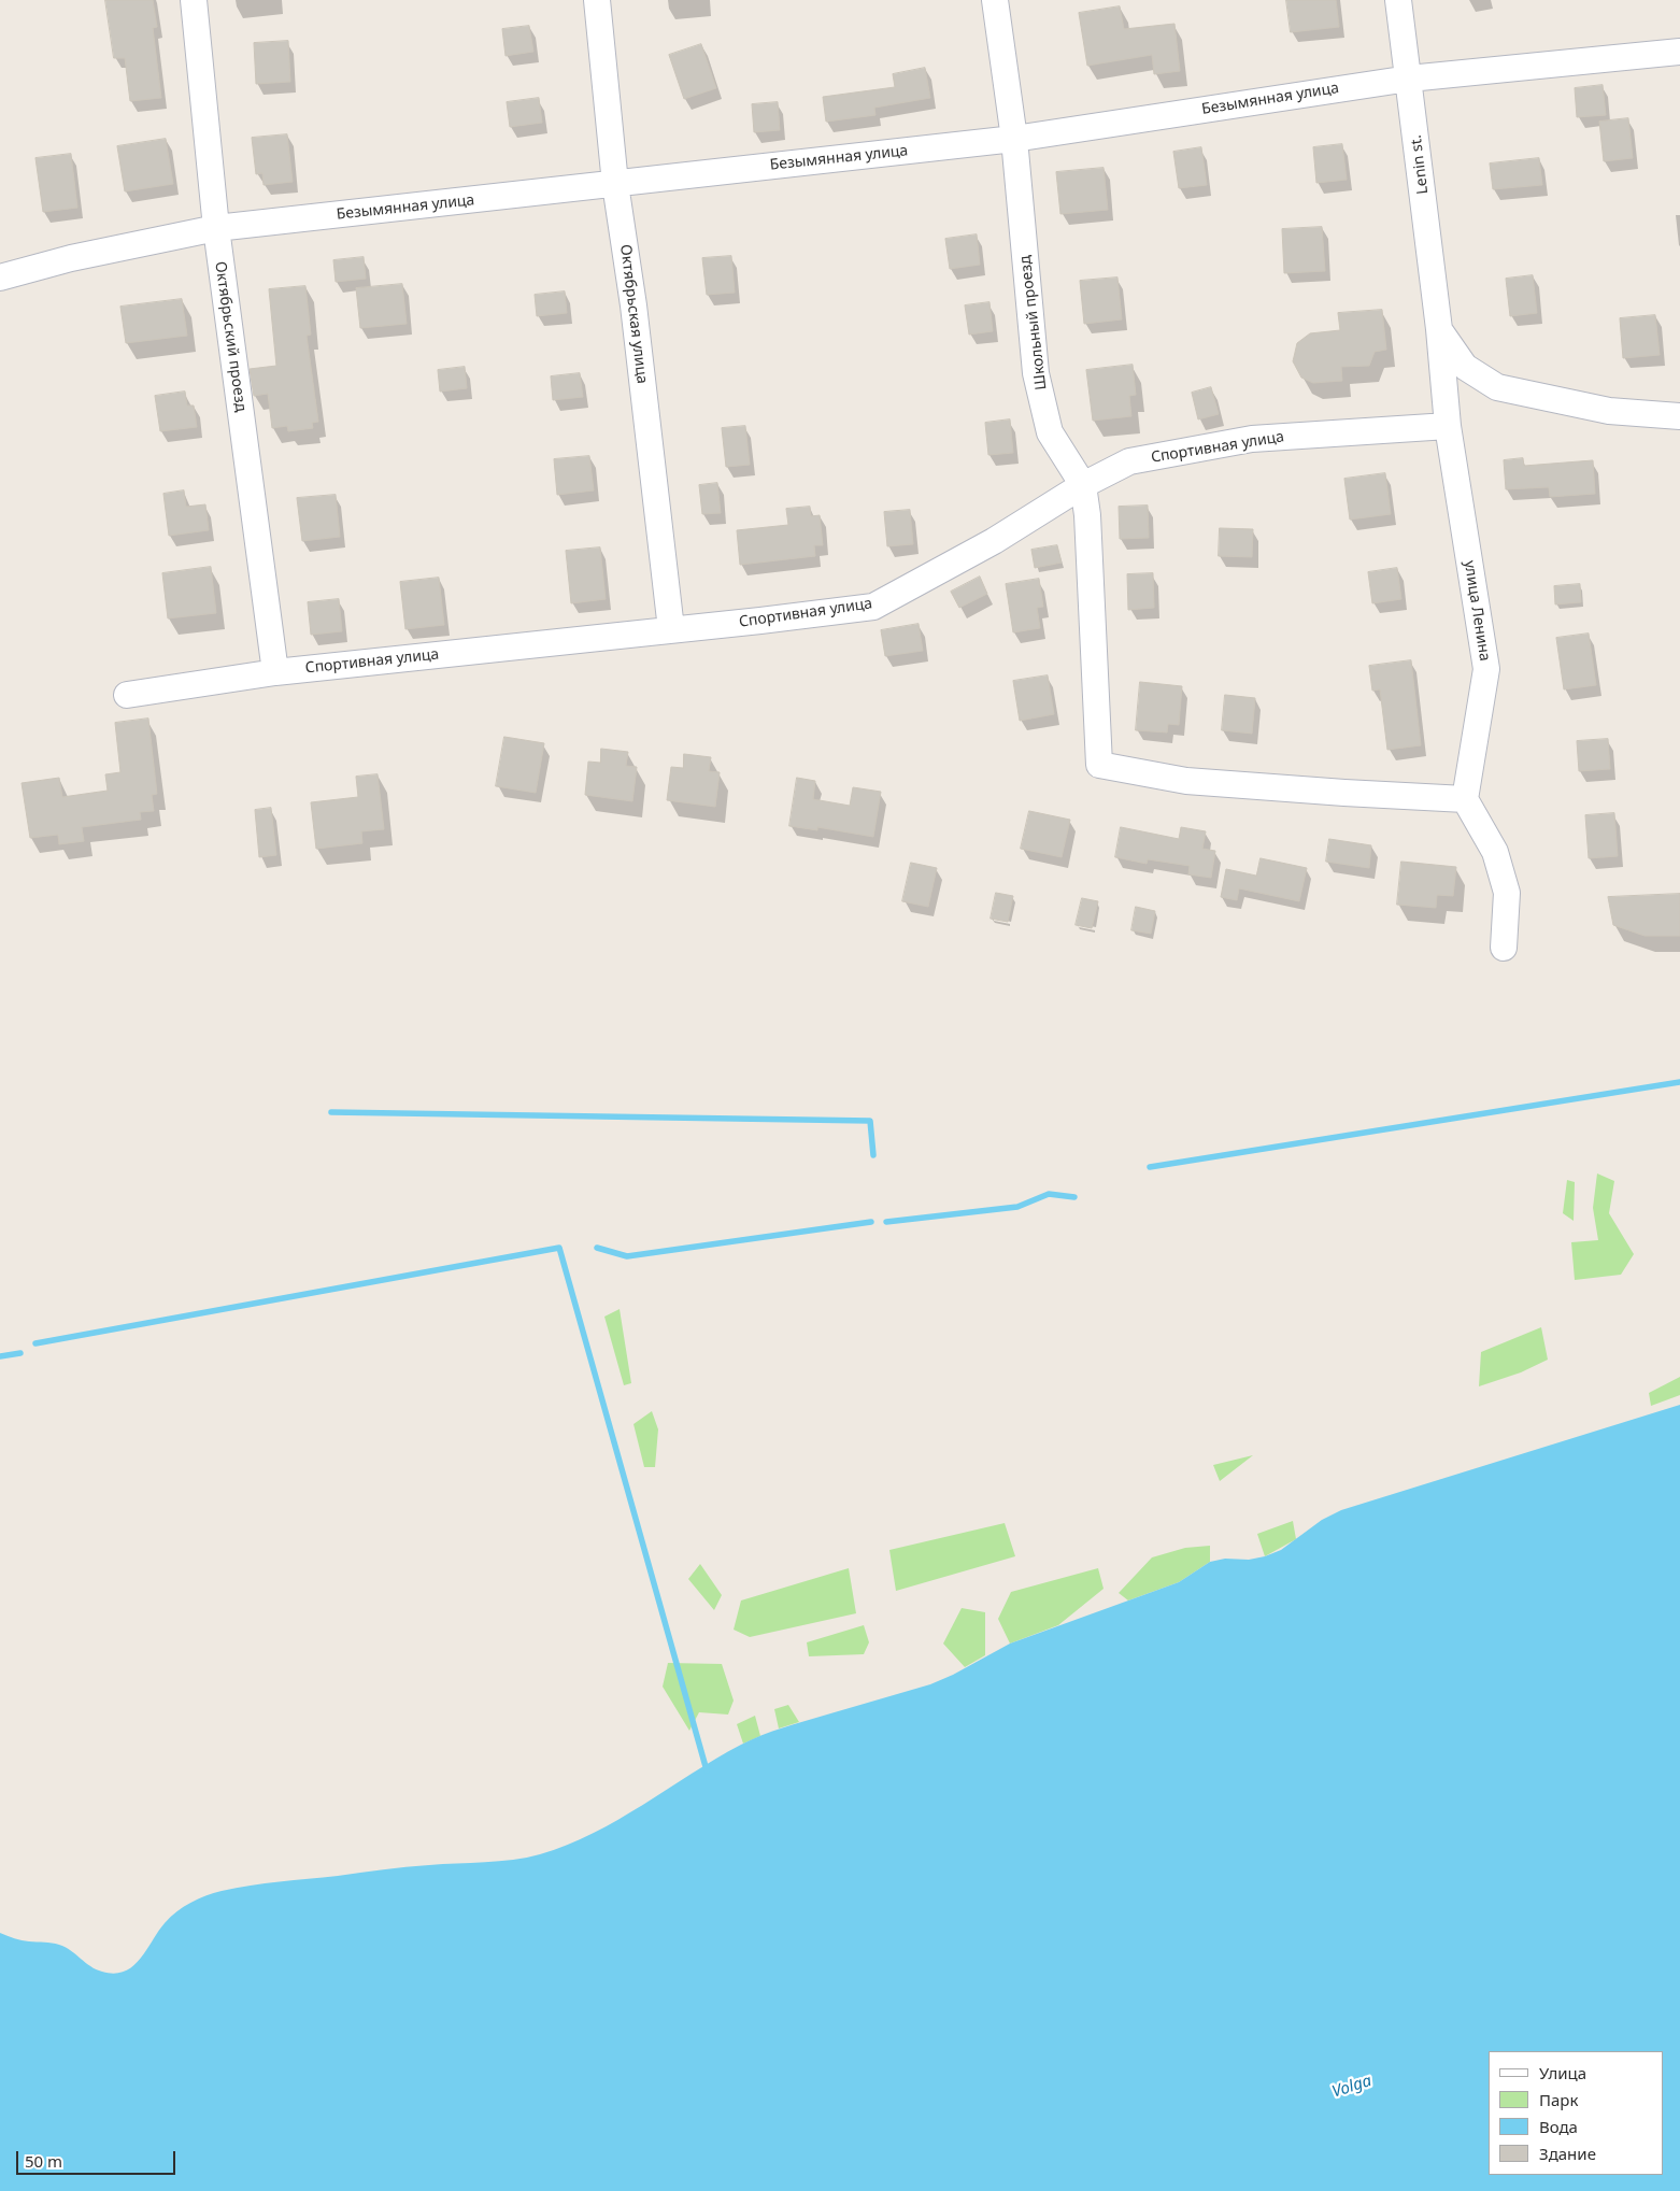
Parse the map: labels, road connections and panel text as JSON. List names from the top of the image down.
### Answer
{
  "streets": {
    "street": [
      "Безымянная улица",
      "Lenin st.",
      "Октябрьская улица",
      "Школьный проезд",
      "Октябрьский проезд",
      "Спортивная улица",
      "улица Ленина"
    ]
  },
  "crossings": [
    ["Безымянная улица", "Lenin st."],
    ["Безымянная улица", "Октябрьская улица"],
    ["Безымянная улица", "Школьный проезд"],
    ["Безымянная улица", "Октябрьский проезд"],
    ["Lenin st.", "улица Ленина"],
    ["Октябрьская улица", "Спортивная улица"],
    ["Школьный проезд", "Спортивная улица"],
    ["Школьный проезд", "улица Ленина"],
    ["Октябрьский проезд", "Спортивная улица"],
    ["Спортивная улица", "улица Ленина"]
  ],
  "water": ["Volga"],
  "legend": [
    "Улица",
    "Парк",
    "Вода",
    "Здание"
  ],
  "scale_bar": "50 m"
}
